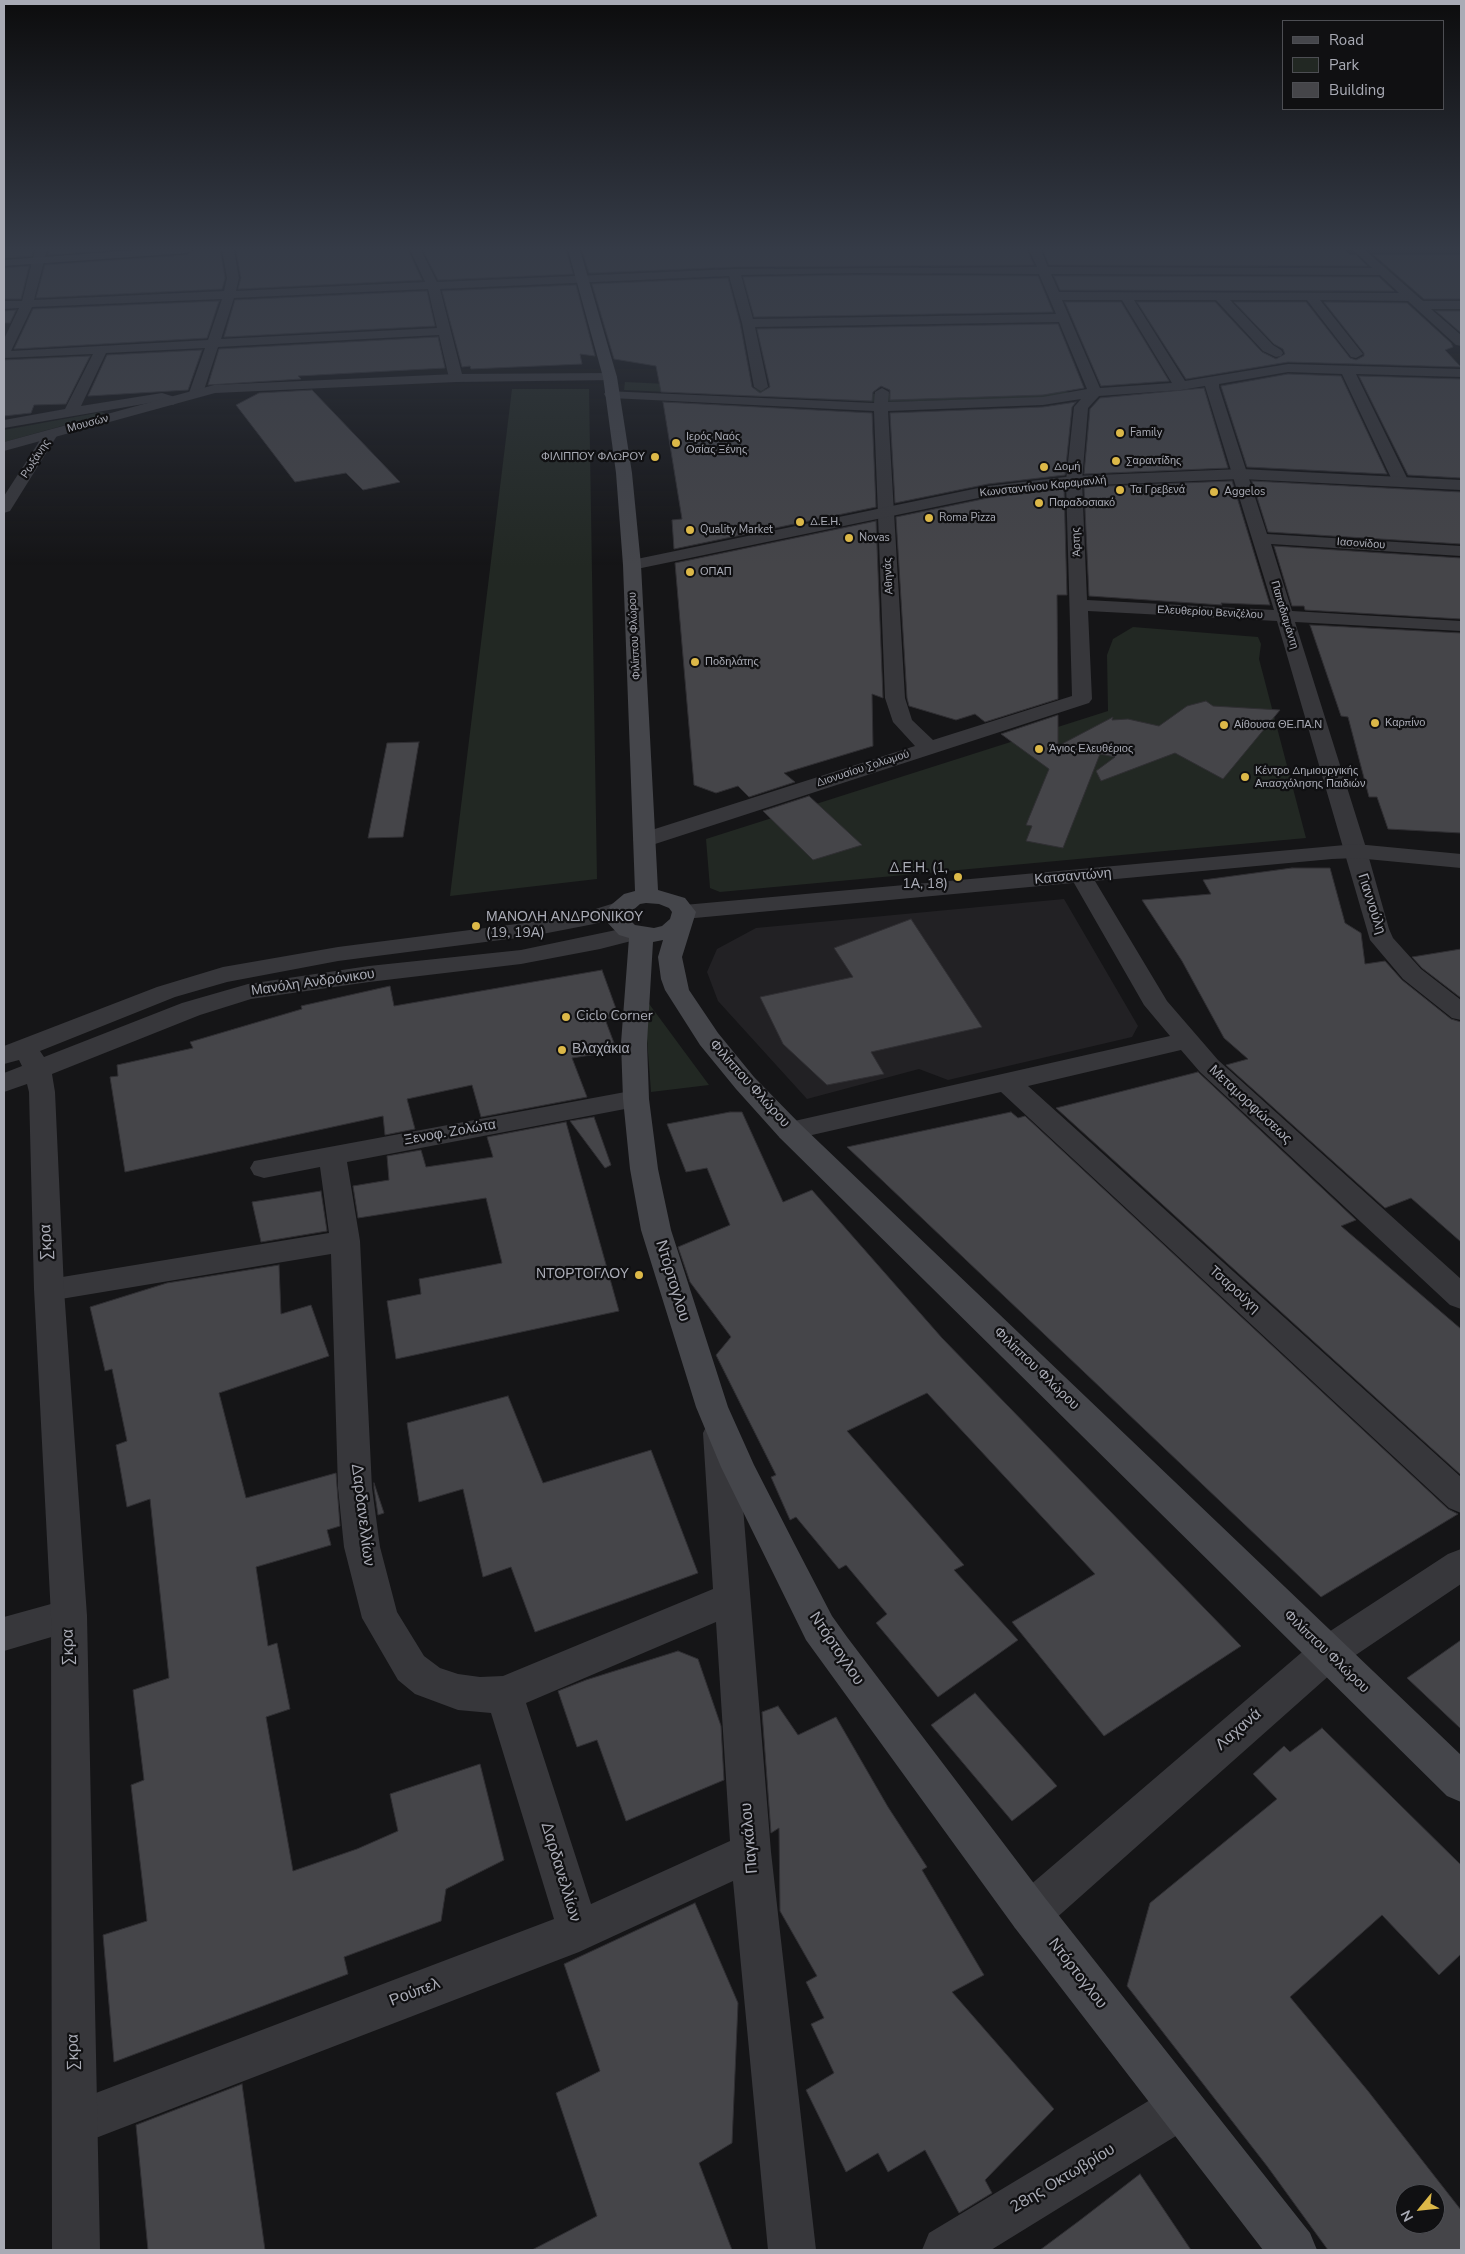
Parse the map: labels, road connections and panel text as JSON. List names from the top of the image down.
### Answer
{
  "streets": {
    "main road": ["Φιλίππου Φλώρου", "Ντόρτογλου"],
    "street": [
      "Μουσών",
      "Ρωξάνης",
      "Κωνσταντίνου Καραμανλή",
      "Άρτης",
      "Ιασoνίδου",
      "Αθηνάς",
      "Ελευθερίου Βενιζέλου",
      "Παπαδιαμάντη",
      "Διονυσίου Σολωμού",
      "Κατσαντώνη",
      "Γιαννούλη",
      "Μανόλη Ανδρόνικου",
      "Μεταμορφώσεως",
      "Ξενοφ. Ζολώτα",
      "Σκρα",
      "Τσαρούχη",
      "Δαρδανελλίων",
      "Λαχανά",
      "Παγκάλου",
      "Ρούπελ",
      "28ης Οκτωβρίου"
    ]
  },
  "crossings": [
    ["Μουσών", "Ρωξάνης"],
    ["Μουσών", "Φιλίππου Φλώρου"],
    ["Κωνσταντίνου Καραμανλή", "Άρτης"],
    ["Κωνσταντίνου Καραμανλή", "Αθηνάς"],
    ["Κωνσταντίνου Καραμανλή", "Παπαδιαμάντη"],
    ["Κωνσταντίνου Καραμανλή", "Φιλίππου Φλώρου"],
    ["Άρτης", "Ελευθερίου Βενιζέλου"],
    ["Άρτης", "Διονυσίου Σολωμού"],
    ["Ιασoνίδου", "Παπαδιαμάντη"],
    ["Αθηνάς", "Διονυσίου Σολωμού"],
    ["Ελευθερίου Βενιζέλου", "Παπαδιαμάντη"],
    ["Παπαδιαμάντη", "Κατσαντώνη"],
    ["Παπαδιαμάντη", "Γιαννούλη"],
    ["Φιλίππου Φλώρου", "Διονυσίου Σολωμού"],
    ["Φιλίππου Φλώρου", "Κατσαντώνη"],
    ["Φιλίππου Φλώρου", "Λαχανά"],
    ["Κατσαντώνη", "Γιαννούλη"],
    ["Κατσαντώνη", "Μεταμορφώσεως"],
    ["Μανόλη Ανδρόνικου", "Σκρα"],
    ["Μανόλη Ανδρόνικου", "Ντόρτογλου"],
    ["Ξενοφ. Ζολώτα", "Ντόρτογλου"],
    ["Ξενοφ. Ζολώτα", "Δαρδανελλίων"],
    ["Σκρα", "Ρούπελ"],
    ["Ντόρτογλου", "Λαχανά"],
    ["Ντόρτογλου", "Παγκάλου"],
    ["Ντόρτογλου", "28ης Οκτωβρίου"],
    ["Δαρδανελλίων", "Ρούπελ"],
    ["Παγκάλου", "Ρούπελ"]
  ],
  "places": [
    "Family",
    "Ιερός Ναός Οσίας Ξένης",
    "ΦΙΛΙΠΠΟΥ ΦΛΩΡΟΥ",
    "Σαραντίδης",
    "Δομή",
    "Τα Γρεβενά",
    "Aggelos",
    "Παραδοσιακό",
    "Roma Pizza",
    "Δ.Ε.Η.",
    "Quality Market",
    "Novas",
    "ΟΠΑΠ",
    "Ποδηλάτης",
    "Καρπίνο",
    "Αίθουσα ΘΕ.ΠΑ.Ν",
    "Άγιος Ελευθέριος",
    "Κέντρο Δημιουργικής Απασχόλησης Παιδιών",
    "Δ.Ε.Η. (1, 1Α, 18)",
    "ΜΑΝΟΛΗ ΑΝΔΡΟΝΙΚΟΥ (19, 19Α)",
    "Ciclo Corner",
    "Βλαχάκια",
    "ΝΤΟΡΤΟΓΛΟΥ"
  ],
  "legend": ["Road", "Park", "Building"],
  "north": "bottom left"
}
